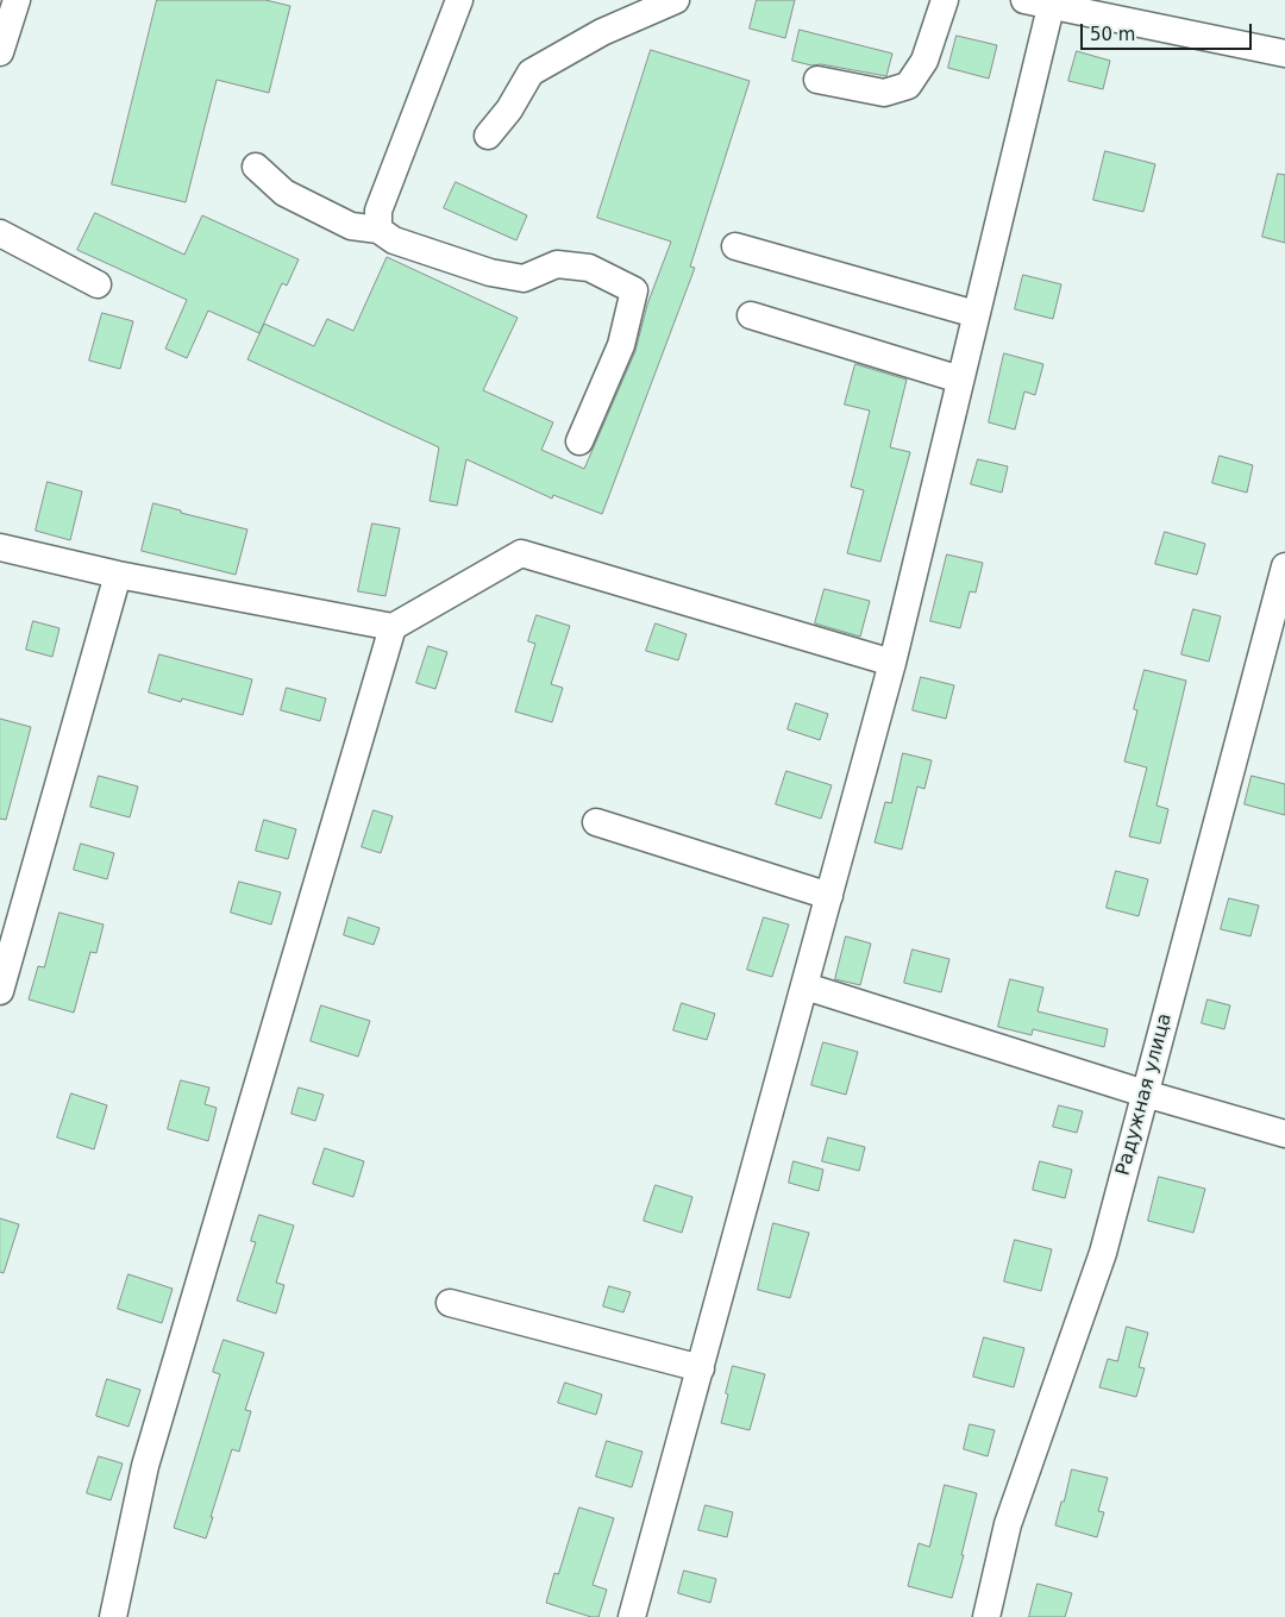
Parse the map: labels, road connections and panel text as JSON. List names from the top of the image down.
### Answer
{
  "streets": {
    "street": ["Радужная улица"]
  },
  "scale_bar": "50 m"
}
